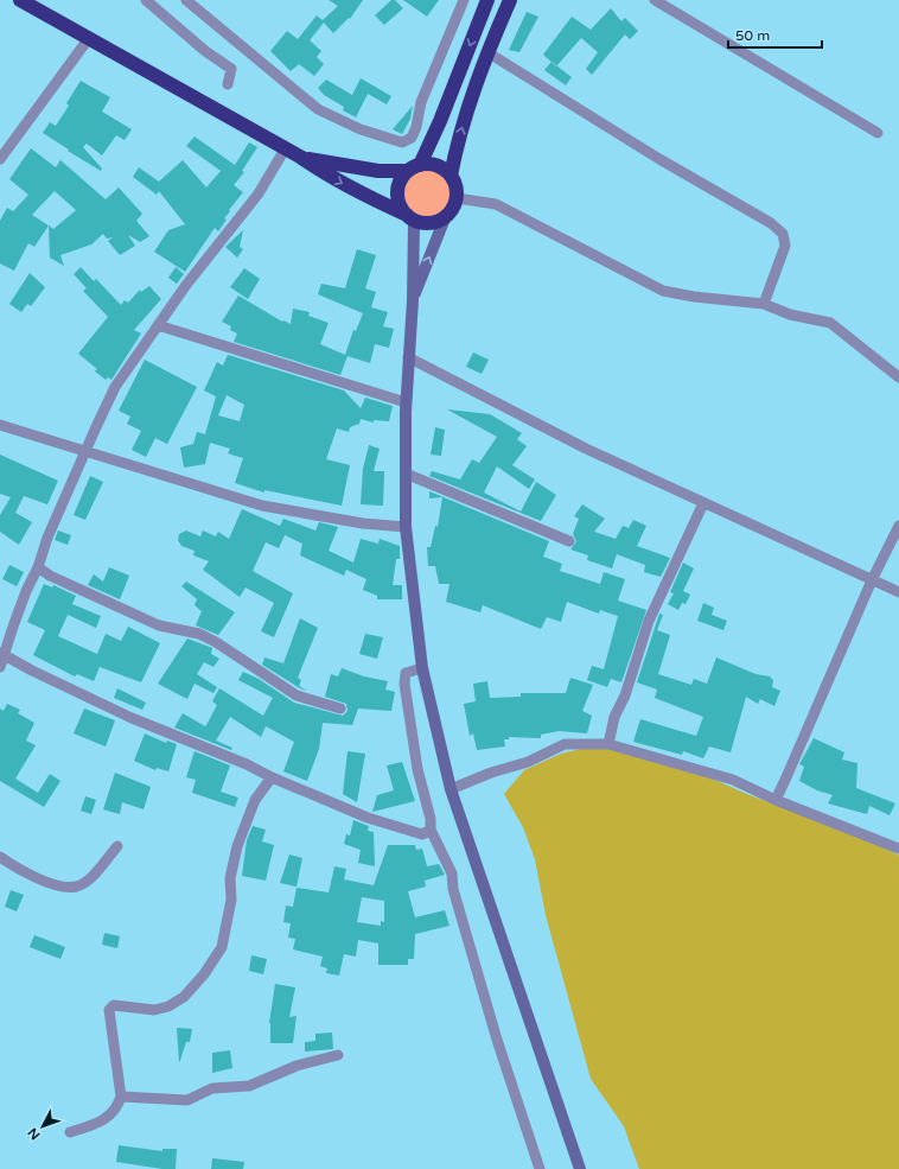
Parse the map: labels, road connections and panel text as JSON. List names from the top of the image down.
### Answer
{
  "scale_bar": "50 m",
  "north": "bottom left"
}
